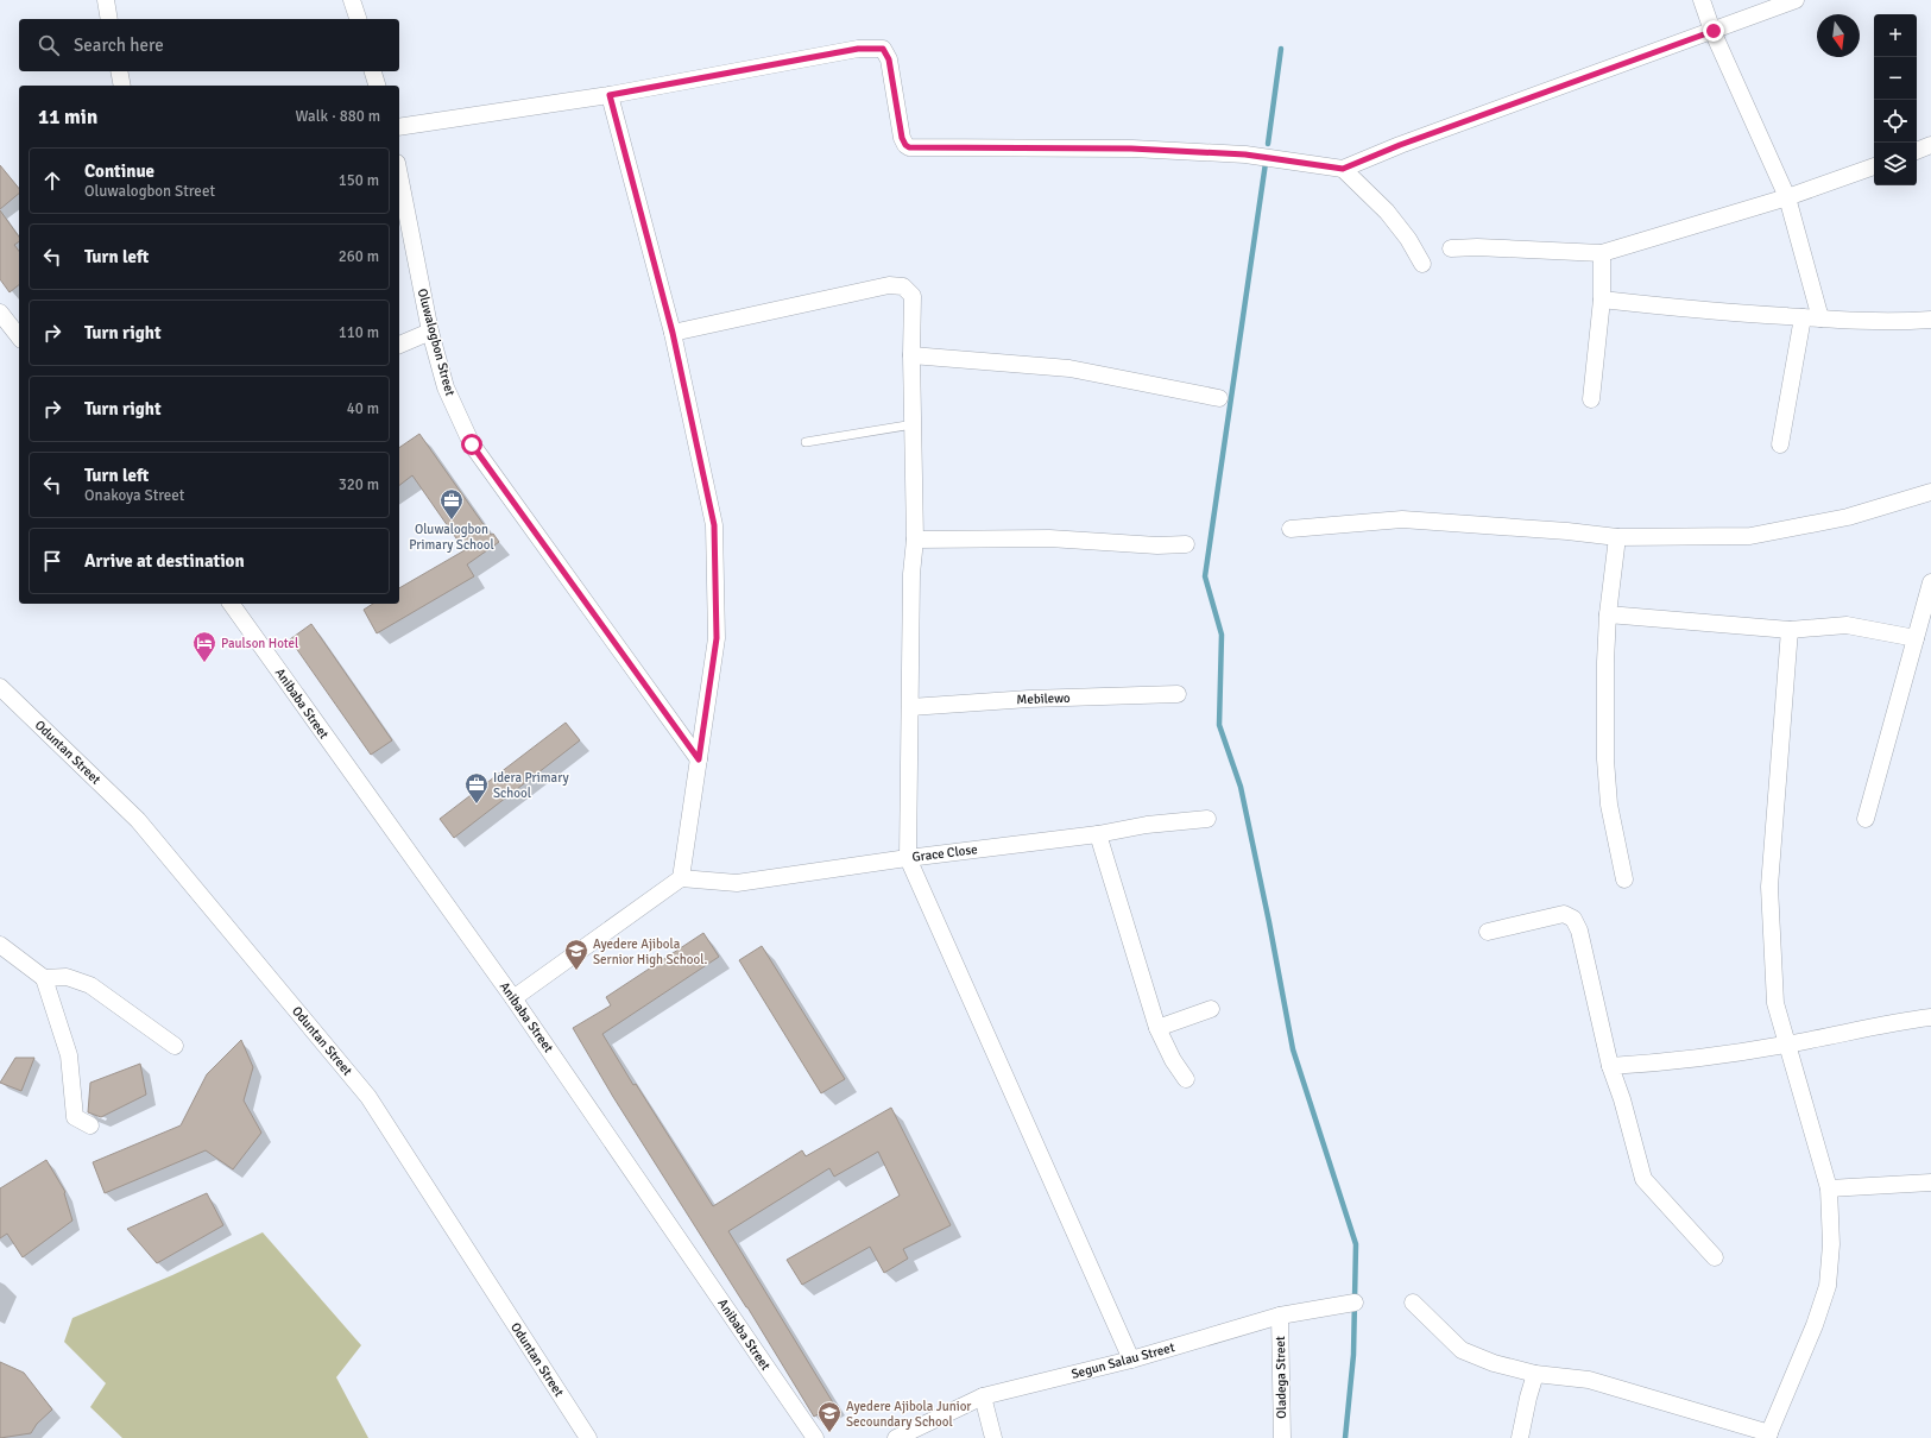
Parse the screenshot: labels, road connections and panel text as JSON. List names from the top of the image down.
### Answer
{
  "streets": {
    "street": [
      "Oluwalogbon Street",
      "Mebilewo",
      "Anibaba Street",
      "Oduntan Street",
      "Grace Close",
      "Segun Salau Street",
      "Oladega Street"
    ]
  },
  "crossings": [
    ["Segun Salau Street", "Oladega Street"]
  ],
  "places": {
    "office": ["Oluwalogbon Primary School", "Idera Primary School"],
    "hotel": ["Paulson Hotel"],
    "school or university": ["Ayedere Ajibola Sernior High School.", "Ayedere Ajibola Junior Secoundary School"]
  },
  "north": "bottom",
  "page": {
    "map_buttons": ["+", "−"],
    "search": "Search here",
    "heading": ["11 min", "Walk · 880 m"],
    "list": [
      ["Continue", "Oluwalogbon Street", "150 m"],
      ["Turn left", "260 m"],
      ["Turn right", "110 m"],
      ["Turn right", "40 m"],
      ["Turn left", "Onakoya Street", "320 m"],
      "Arrive at destination"
    ]
  }
}
